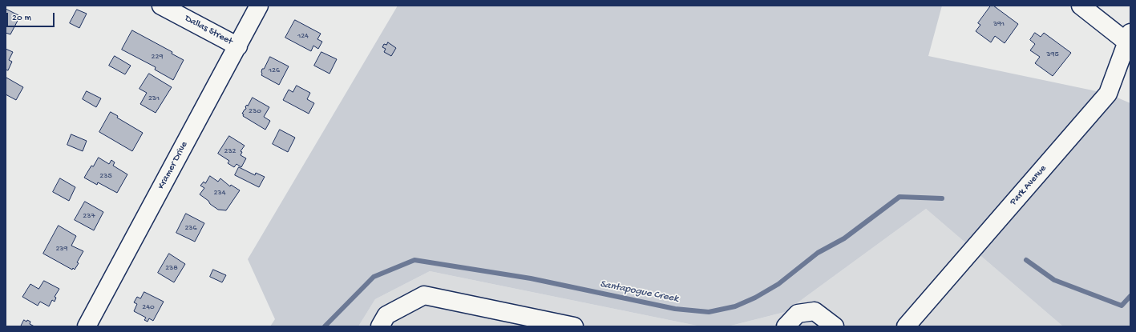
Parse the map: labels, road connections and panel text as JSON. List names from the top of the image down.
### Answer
{
  "streets": {
    "street": ["Dallas Street", "Kramer Drive", "Park Avenue"]
  },
  "crossings": [
    ["Dallas Street", "Kramer Drive"]
  ],
  "water": ["Santapogue Creek"],
  "house_numbers": [
    "391",
    "124",
    "395",
    "229",
    "126",
    "231",
    "230",
    "232",
    "235",
    "234",
    "237",
    "236",
    "239",
    "238",
    "240"
  ],
  "scale_bar": "20 m"
}
